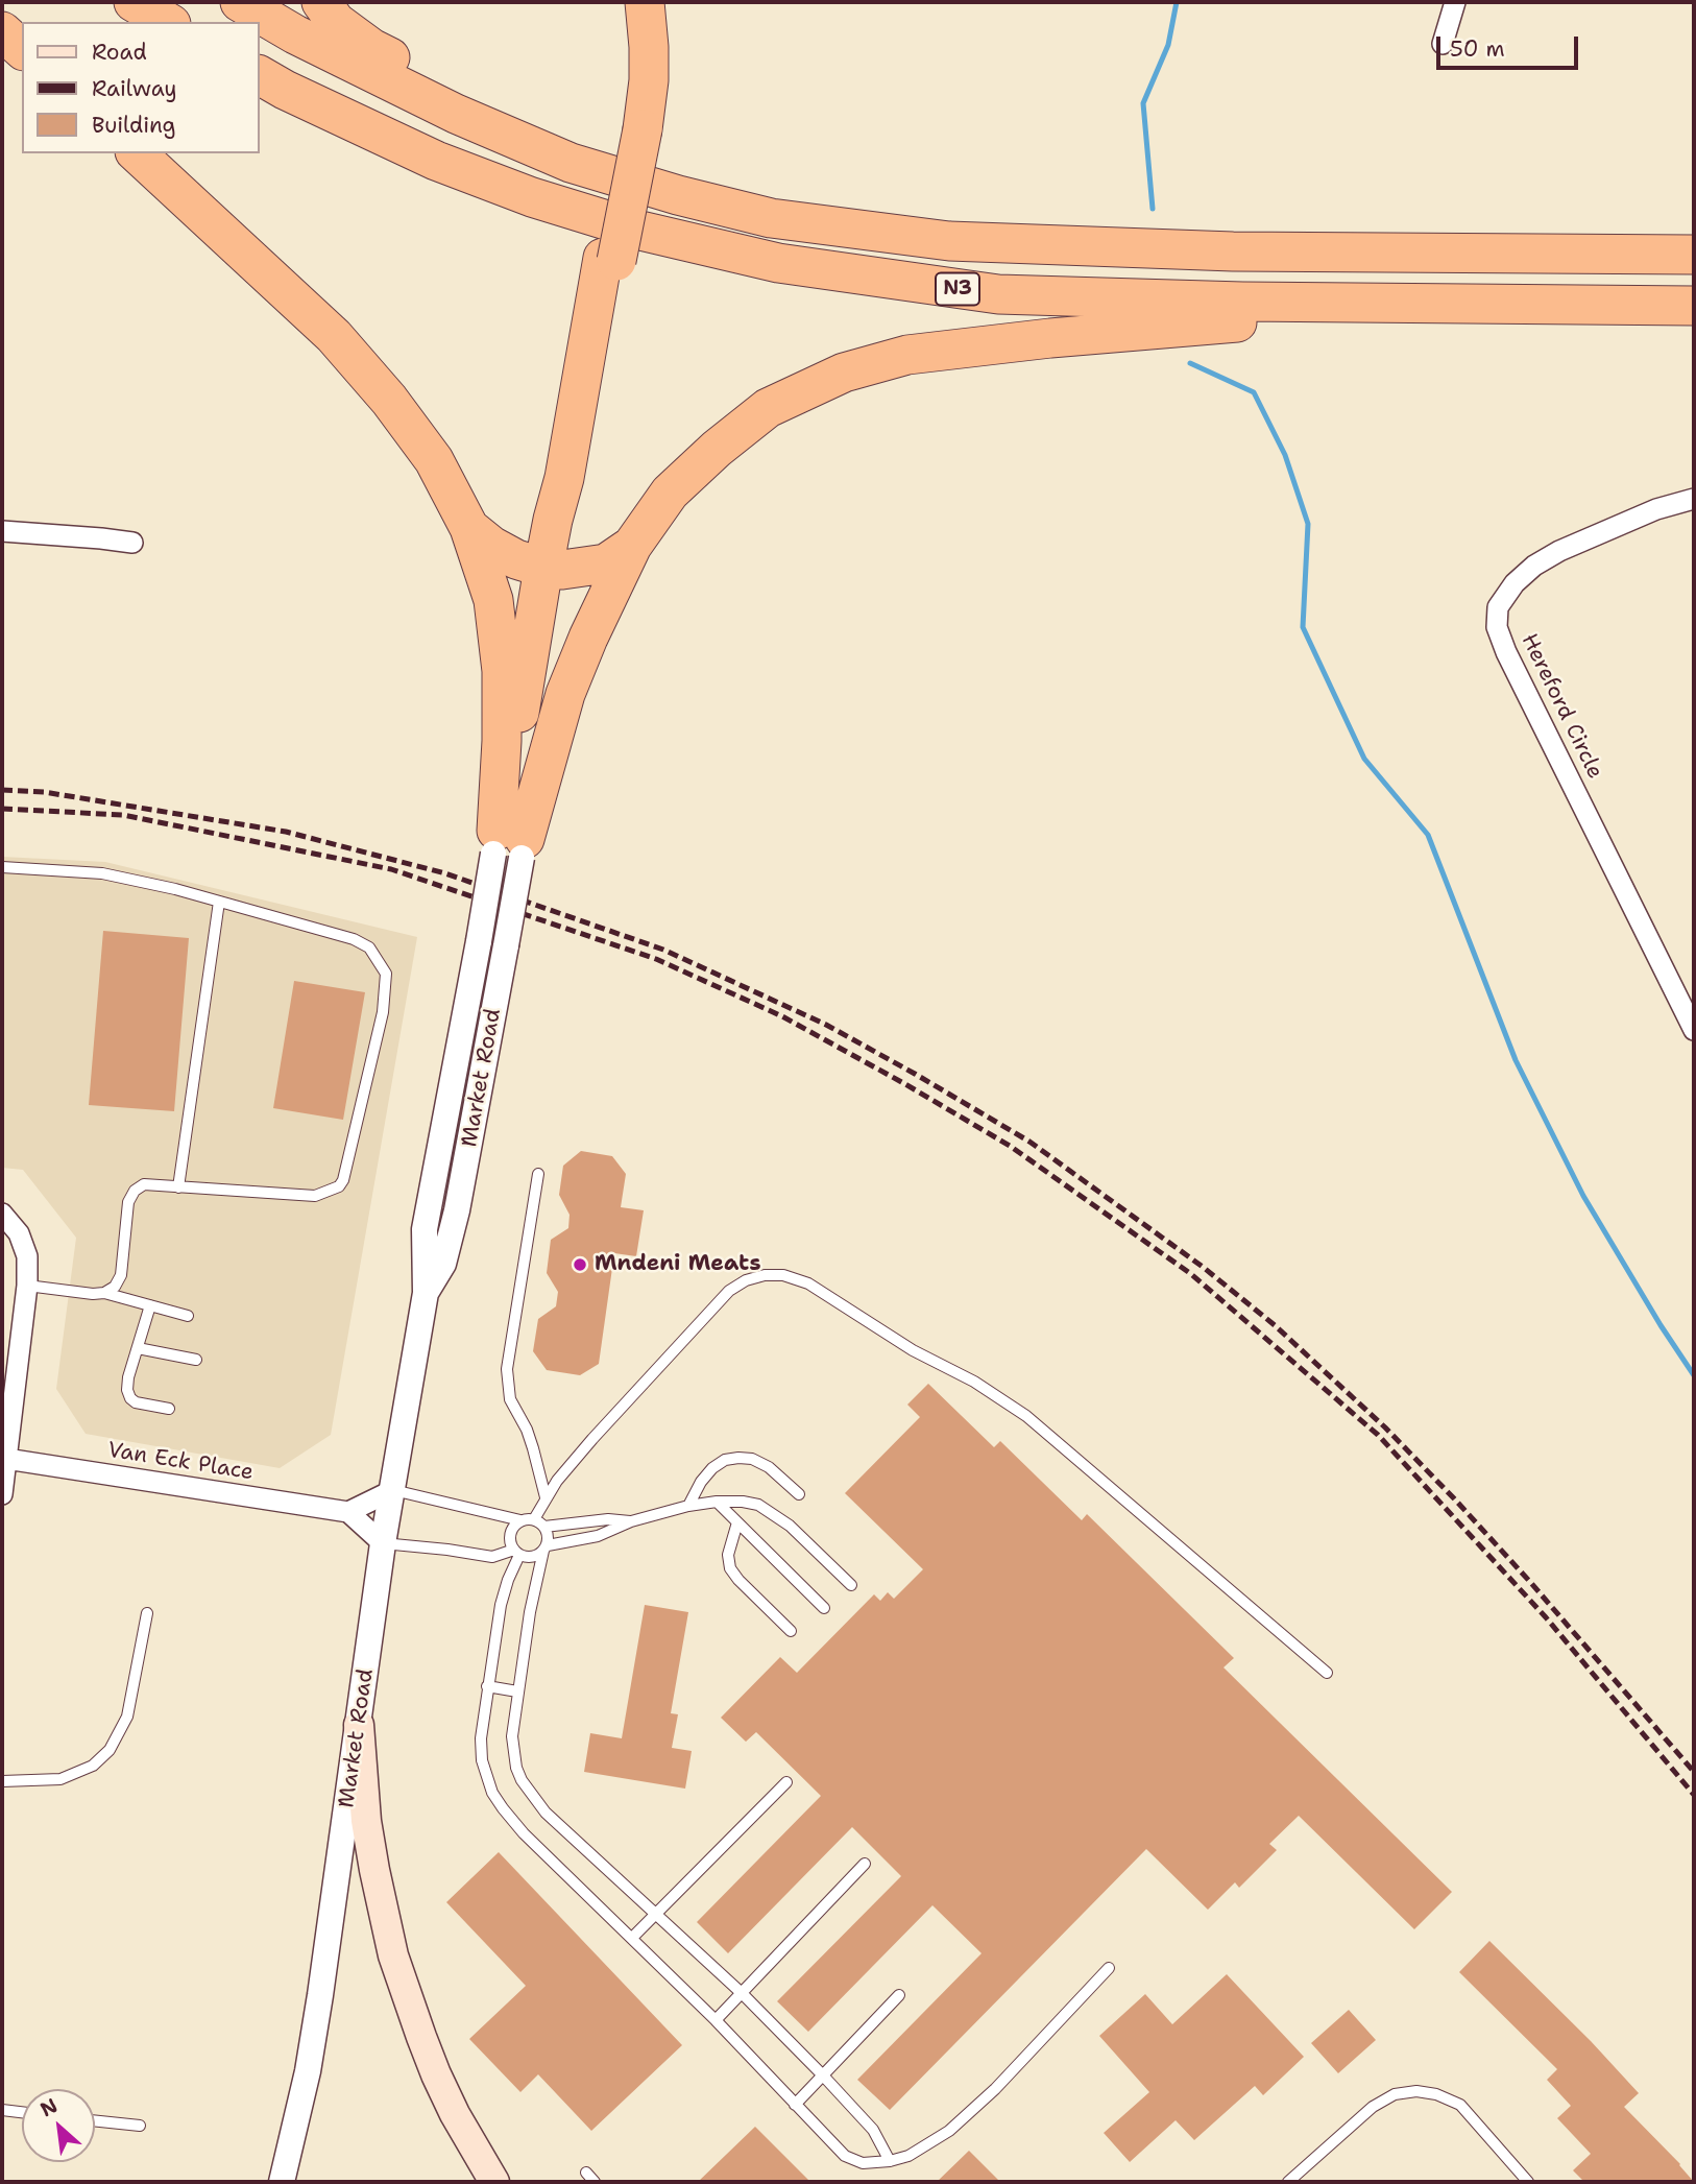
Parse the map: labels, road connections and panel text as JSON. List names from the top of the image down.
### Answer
{
  "streets": {
    "highway": ["N3"],
    "street": ["Hereford Circle", "Market Road", "Van Eck Place"]
  },
  "places": ["Mndeni Meats"],
  "legend": ["Road", "Railway", "Building"],
  "scale_bar": "50 m",
  "north": "top left"
}
